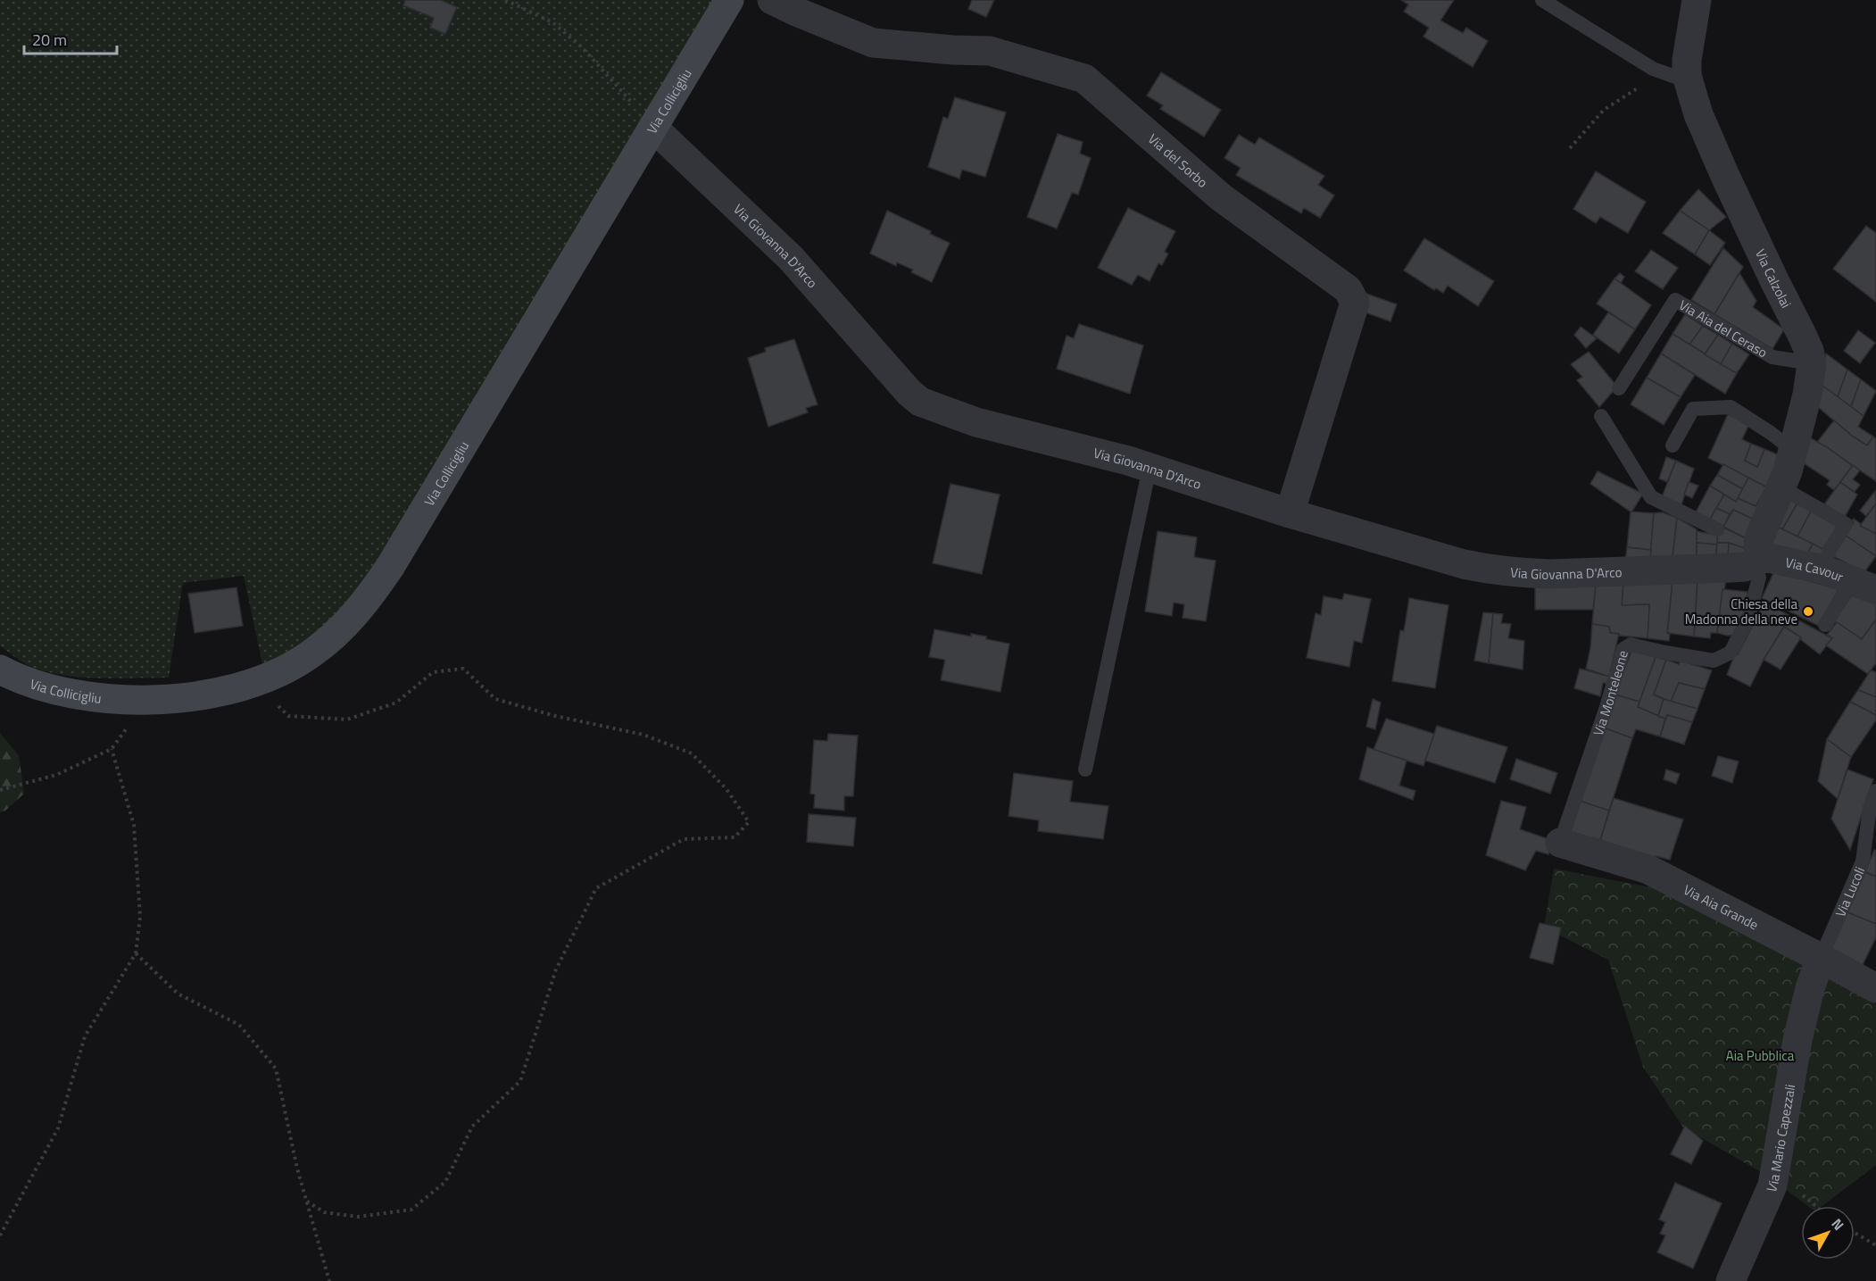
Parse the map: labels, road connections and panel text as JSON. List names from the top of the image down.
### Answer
{
  "streets": {
    "main road": ["Via Collicigliu"],
    "street": [
      "Via del Sorbo",
      "Via Giovanna D'Arco",
      "Via Calzolai",
      "Via Cavour",
      "Via Aia Grande",
      "Via Mario Capezzali"
    ],
    "lane": ["Via Aia del Ceraso", "Via Monteleone", "Via Lucoli"]
  },
  "crossings": [
    ["Via Collicigliu", "Via Giovanna D'Arco"],
    ["Via del Sorbo", "Via Giovanna D'Arco"],
    ["Via Giovanna D'Arco", "Via Calzolai"],
    ["Via Giovanna D'Arco", "Via Cavour"],
    ["Via Giovanna D'Arco", "Via Monteleone"],
    ["Via Calzolai", "Via Aia del Ceraso"],
    ["Via Calzolai", "Via Cavour"],
    ["Via Calzolai", "Via Monteleone"],
    ["Via Cavour", "Via Monteleone"],
    ["Via Monteleone", "Via Aia Grande"],
    ["Via Lucoli", "Via Aia Grande"],
    ["Via Lucoli", "Via Mario Capezzali"],
    ["Via Aia Grande", "Via Mario Capezzali"]
  ],
  "parks": ["Aia Pubblica"],
  "places": ["Chiesa della Madonna della neve"],
  "scale_bar": "20 m",
  "north": "top right"
}
